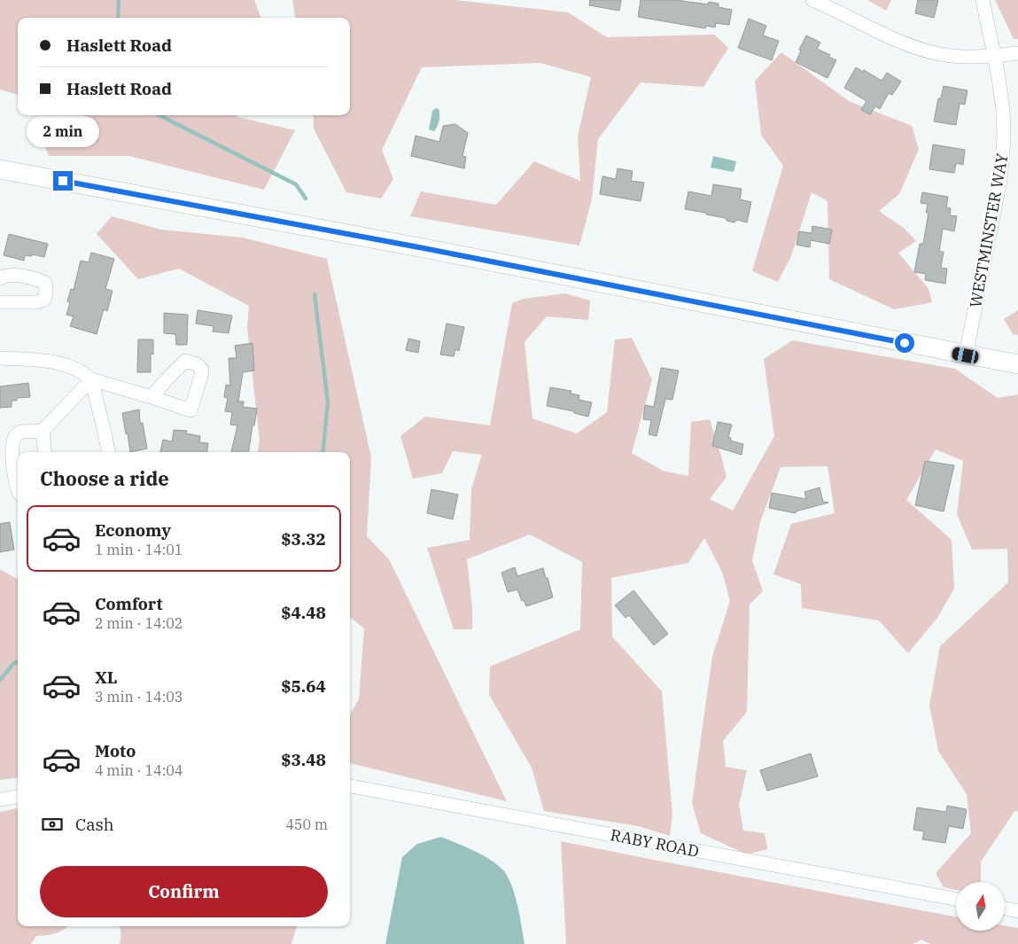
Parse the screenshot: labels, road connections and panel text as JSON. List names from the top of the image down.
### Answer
{
  "streets": {
    "street": ["WESTMINSTER WAY", "RABY ROAD"]
  },
  "north": "top",
  "page": {
    "banner": ["Haslett Road", "Haslett Road"],
    "bubble": "2 min",
    "heading": "Choose a ride",
    "list": [
      {
        "name": "Economy",
        "note": "1 min · 14:01",
        "value": "$3.32"
      },
      {
        "name": "Comfort",
        "note": "2 min · 14:02",
        "value": "$4.48"
      },
      {
        "name": "XL",
        "note": "3 min · 14:03",
        "value": "$5.64"
      },
      {
        "name": "Moto",
        "note": "4 min · 14:04",
        "value": "$3.48"
      }
    ],
    "pay": ["Cash", "450 m"],
    "buttons": "Confirm"
  }
}
